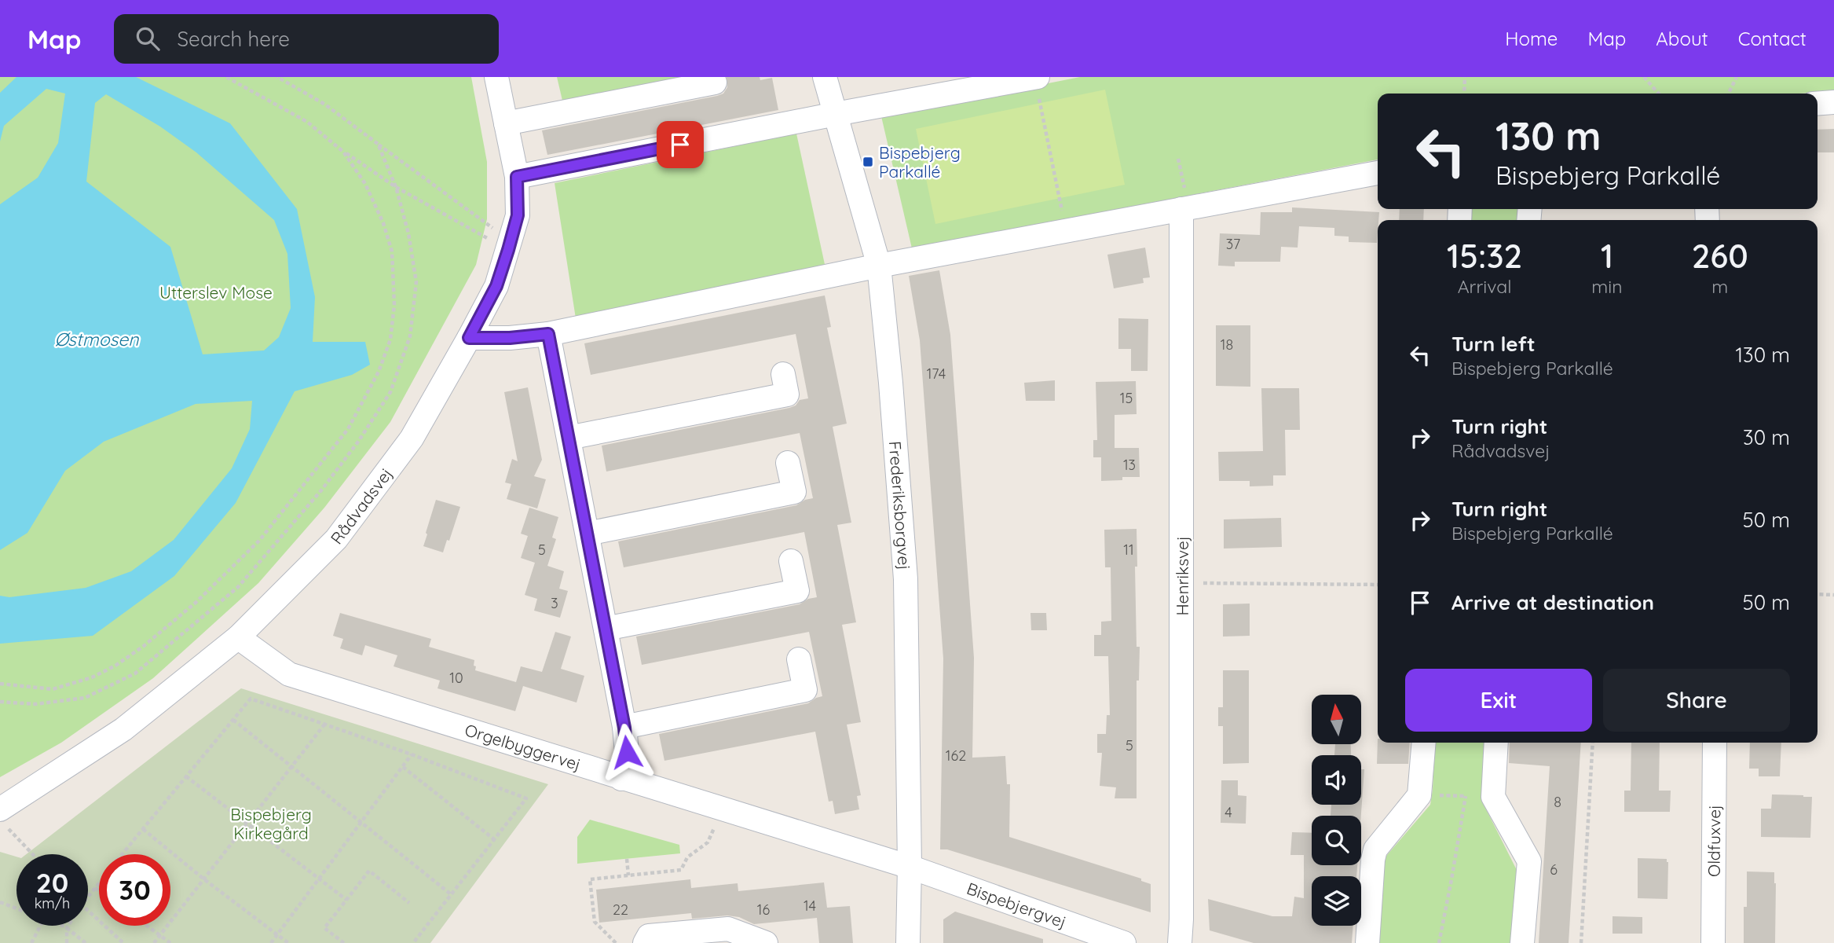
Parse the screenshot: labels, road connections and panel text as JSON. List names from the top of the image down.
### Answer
{
  "streets": {
    "street": [
      "Rådvadsvej",
      "Frederiksborgvej",
      "Henriksvej",
      "Orgelbyggervej",
      "Oldfuxvej",
      "Bispebjergvej"
    ]
  },
  "crossings": [
    ["Rådvadsvej", "Orgelbyggervej"],
    ["Frederiksborgvej", "Orgelbyggervej"],
    ["Frederiksborgvej", "Bispebjergvej"],
    ["Orgelbyggervej", "Bispebjergvej"]
  ],
  "water": ["Østmosen"],
  "parks": ["Utterslev Mose", "Bispebjerg Kirkegård"],
  "places": {
    "transit": ["Bispebjerg Parkallé"]
  },
  "house_numbers": [
    "37",
    "18",
    "174",
    "15",
    "13",
    "5",
    "11",
    "3",
    "10",
    "5",
    "162",
    "8",
    "4",
    "6",
    "14",
    "22",
    "16"
  ],
  "north": "top",
  "page": {
    "header": "Map",
    "search": "Search here",
    "nav": [
      "Home",
      "Map",
      "About",
      "Contact"
    ],
    "turn": ["130 m", "Bispebjerg Parkallé"],
    "eta": [
      "15:32",
      "Arrival",
      "1",
      "min",
      "260",
      "m"
    ],
    "list": [
      {
        "name": "Turn left",
        "note": "Bispebjerg Parkallé",
        "value": "130 m"
      },
      {
        "name": "Turn right",
        "note": "Rådvadsvej",
        "value": "30 m"
      },
      {
        "name": "Turn right",
        "note": "Bispebjerg Parkallé",
        "value": "50 m"
      },
      {
        "name": "Arrive at destination",
        "value": "50 m"
      }
    ],
    "buttons": ["Exit", "Share"],
    "speed": "20 km/h",
    "limit": "30"
  }
}
